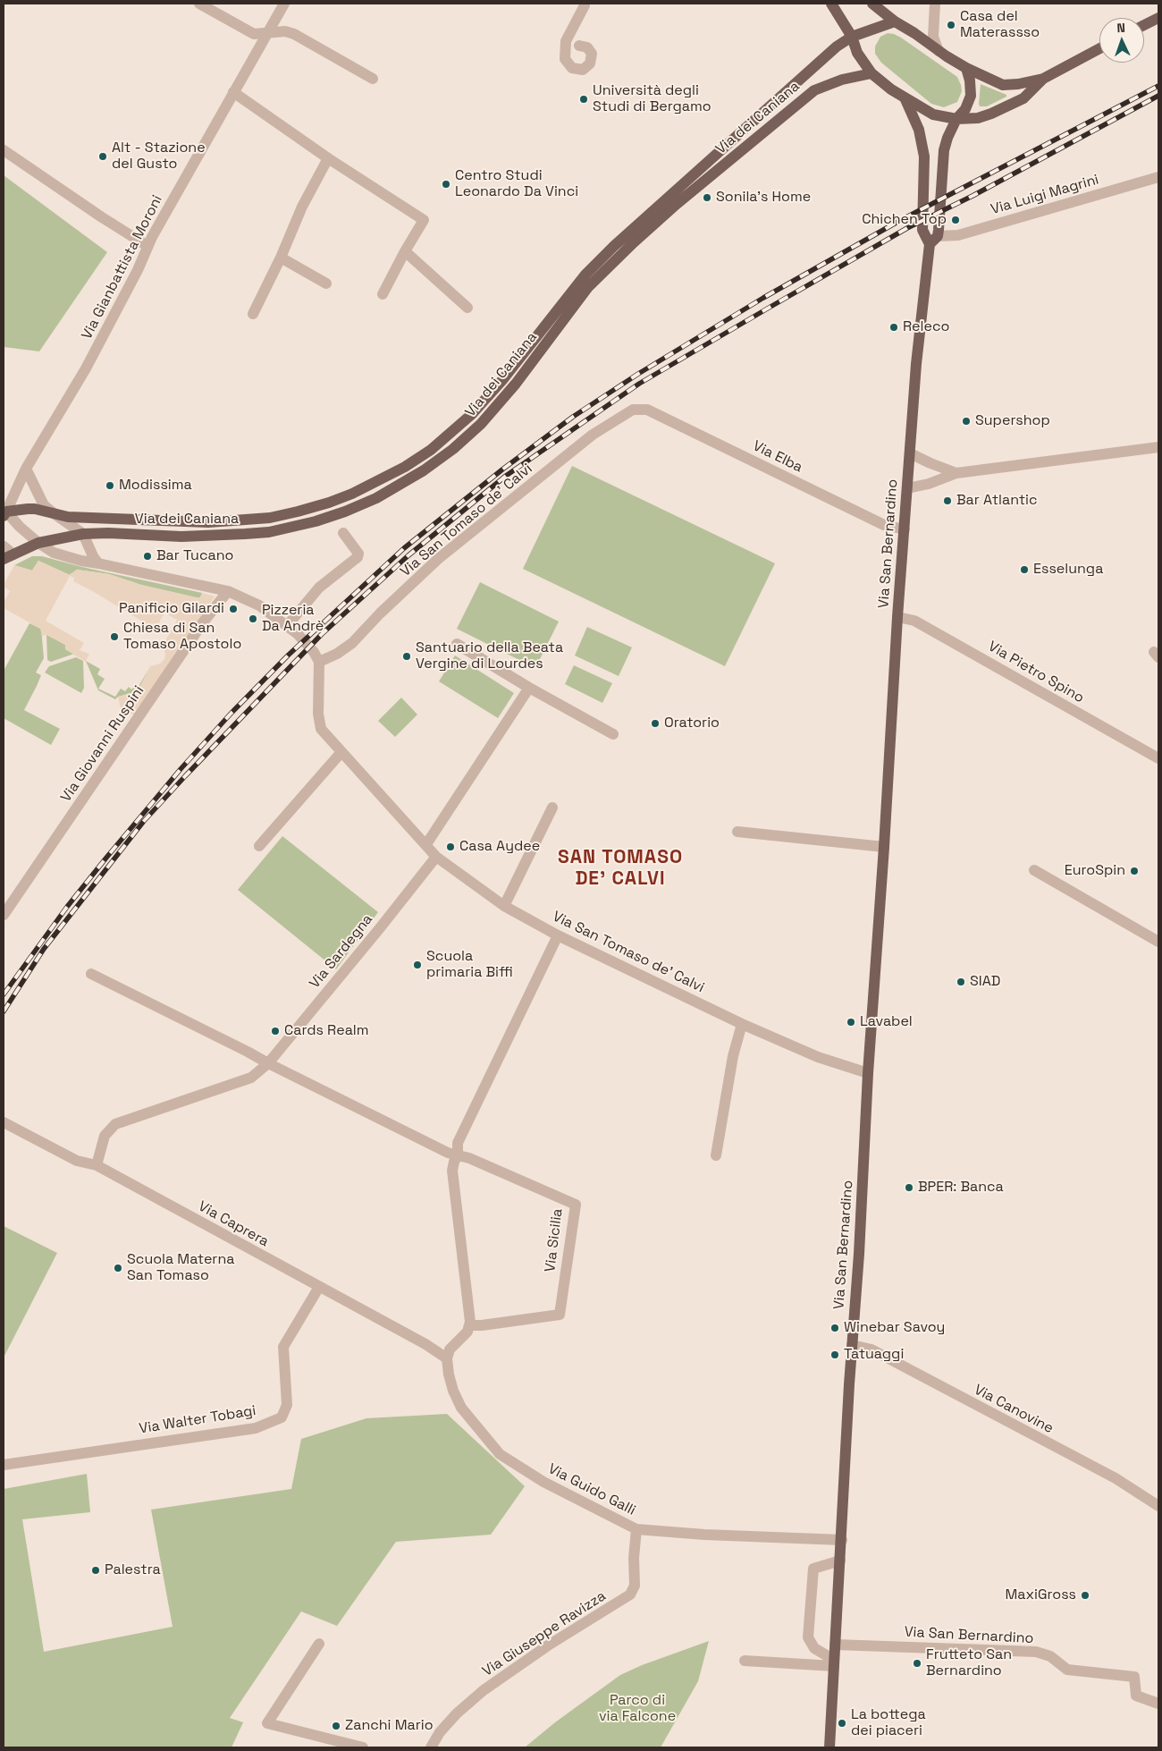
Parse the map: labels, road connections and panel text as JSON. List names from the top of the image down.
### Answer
{
  "streets": {
    "main road": ["Via dei Caniana", "Via San Bernardino"],
    "street": [
      "Via Luigi Magrini",
      "Via Gianbattista Moroni",
      "Via Elba",
      "Via San Tomaso de' Calvi",
      "Via Pietro Spino",
      "Via Giovanni Ruspini",
      "Via Sardegna",
      "Via Caprera",
      "Via Sicilia",
      "Via Canovine",
      "Via Walter Tobagi",
      "Via Guido Galli",
      "Via Giuseppe Ravizza"
    ]
  },
  "crossings": [
    ["Via dei Caniana", "Via Gianbattista Moroni"],
    ["Via Luigi Magrini", "Via San Bernardino"],
    ["Via Elba", "Via San Tomaso de' Calvi"],
    ["Via Elba", "Via San Bernardino"],
    ["Via San Tomaso de' Calvi", "Via San Bernardino"],
    ["Via San Tomaso de' Calvi", "Via Sardegna"],
    ["Via San Bernardino", "Via Pietro Spino"],
    ["Via San Bernardino", "Via Canovine"],
    ["Via San Bernardino", "Via Guido Galli"],
    ["Via Sardegna", "Via Caprera"],
    ["Via Caprera", "Via Walter Tobagi"],
    ["Via Caprera", "Via Guido Galli"],
    ["Via Guido Galli", "Via Giuseppe Ravizza"]
  ],
  "districts": ["SAN TOMASO DE' CALVI"],
  "parks": ["Parco di via Falcone"],
  "places": [
    "Casa del Materassso",
    "Università degli Studi di Bergamo",
    "Alt - Stazione del Gusto",
    "Centro Studi Leonardo Da Vinci",
    "Sonila's Home",
    "Chichen Top",
    "Releco",
    "Supershop",
    "Modissima",
    "Bar Atlantic",
    "Bar Tucano",
    "Esselunga",
    "Panificio Gilardi",
    "Pizzeria Da Andrè",
    "Chiesa di San Tomaso Apostolo",
    "Santuario della Beata Vergine di Lourdes",
    "Oratorio",
    "Casa Aydee",
    "EuroSpin",
    "Scuola primaria Biffi",
    "SIAD",
    "Lavabel",
    "Cards Realm",
    "BPER: Banca",
    "Scuola Materna San Tomaso",
    "Winebar Savoy",
    "Tatuaggi",
    "Palestra",
    "MaxiGross",
    "Frutteto San Bernardino",
    "La bottega dei piaceri",
    "Zanchi Mario"
  ],
  "north": "top"
}
